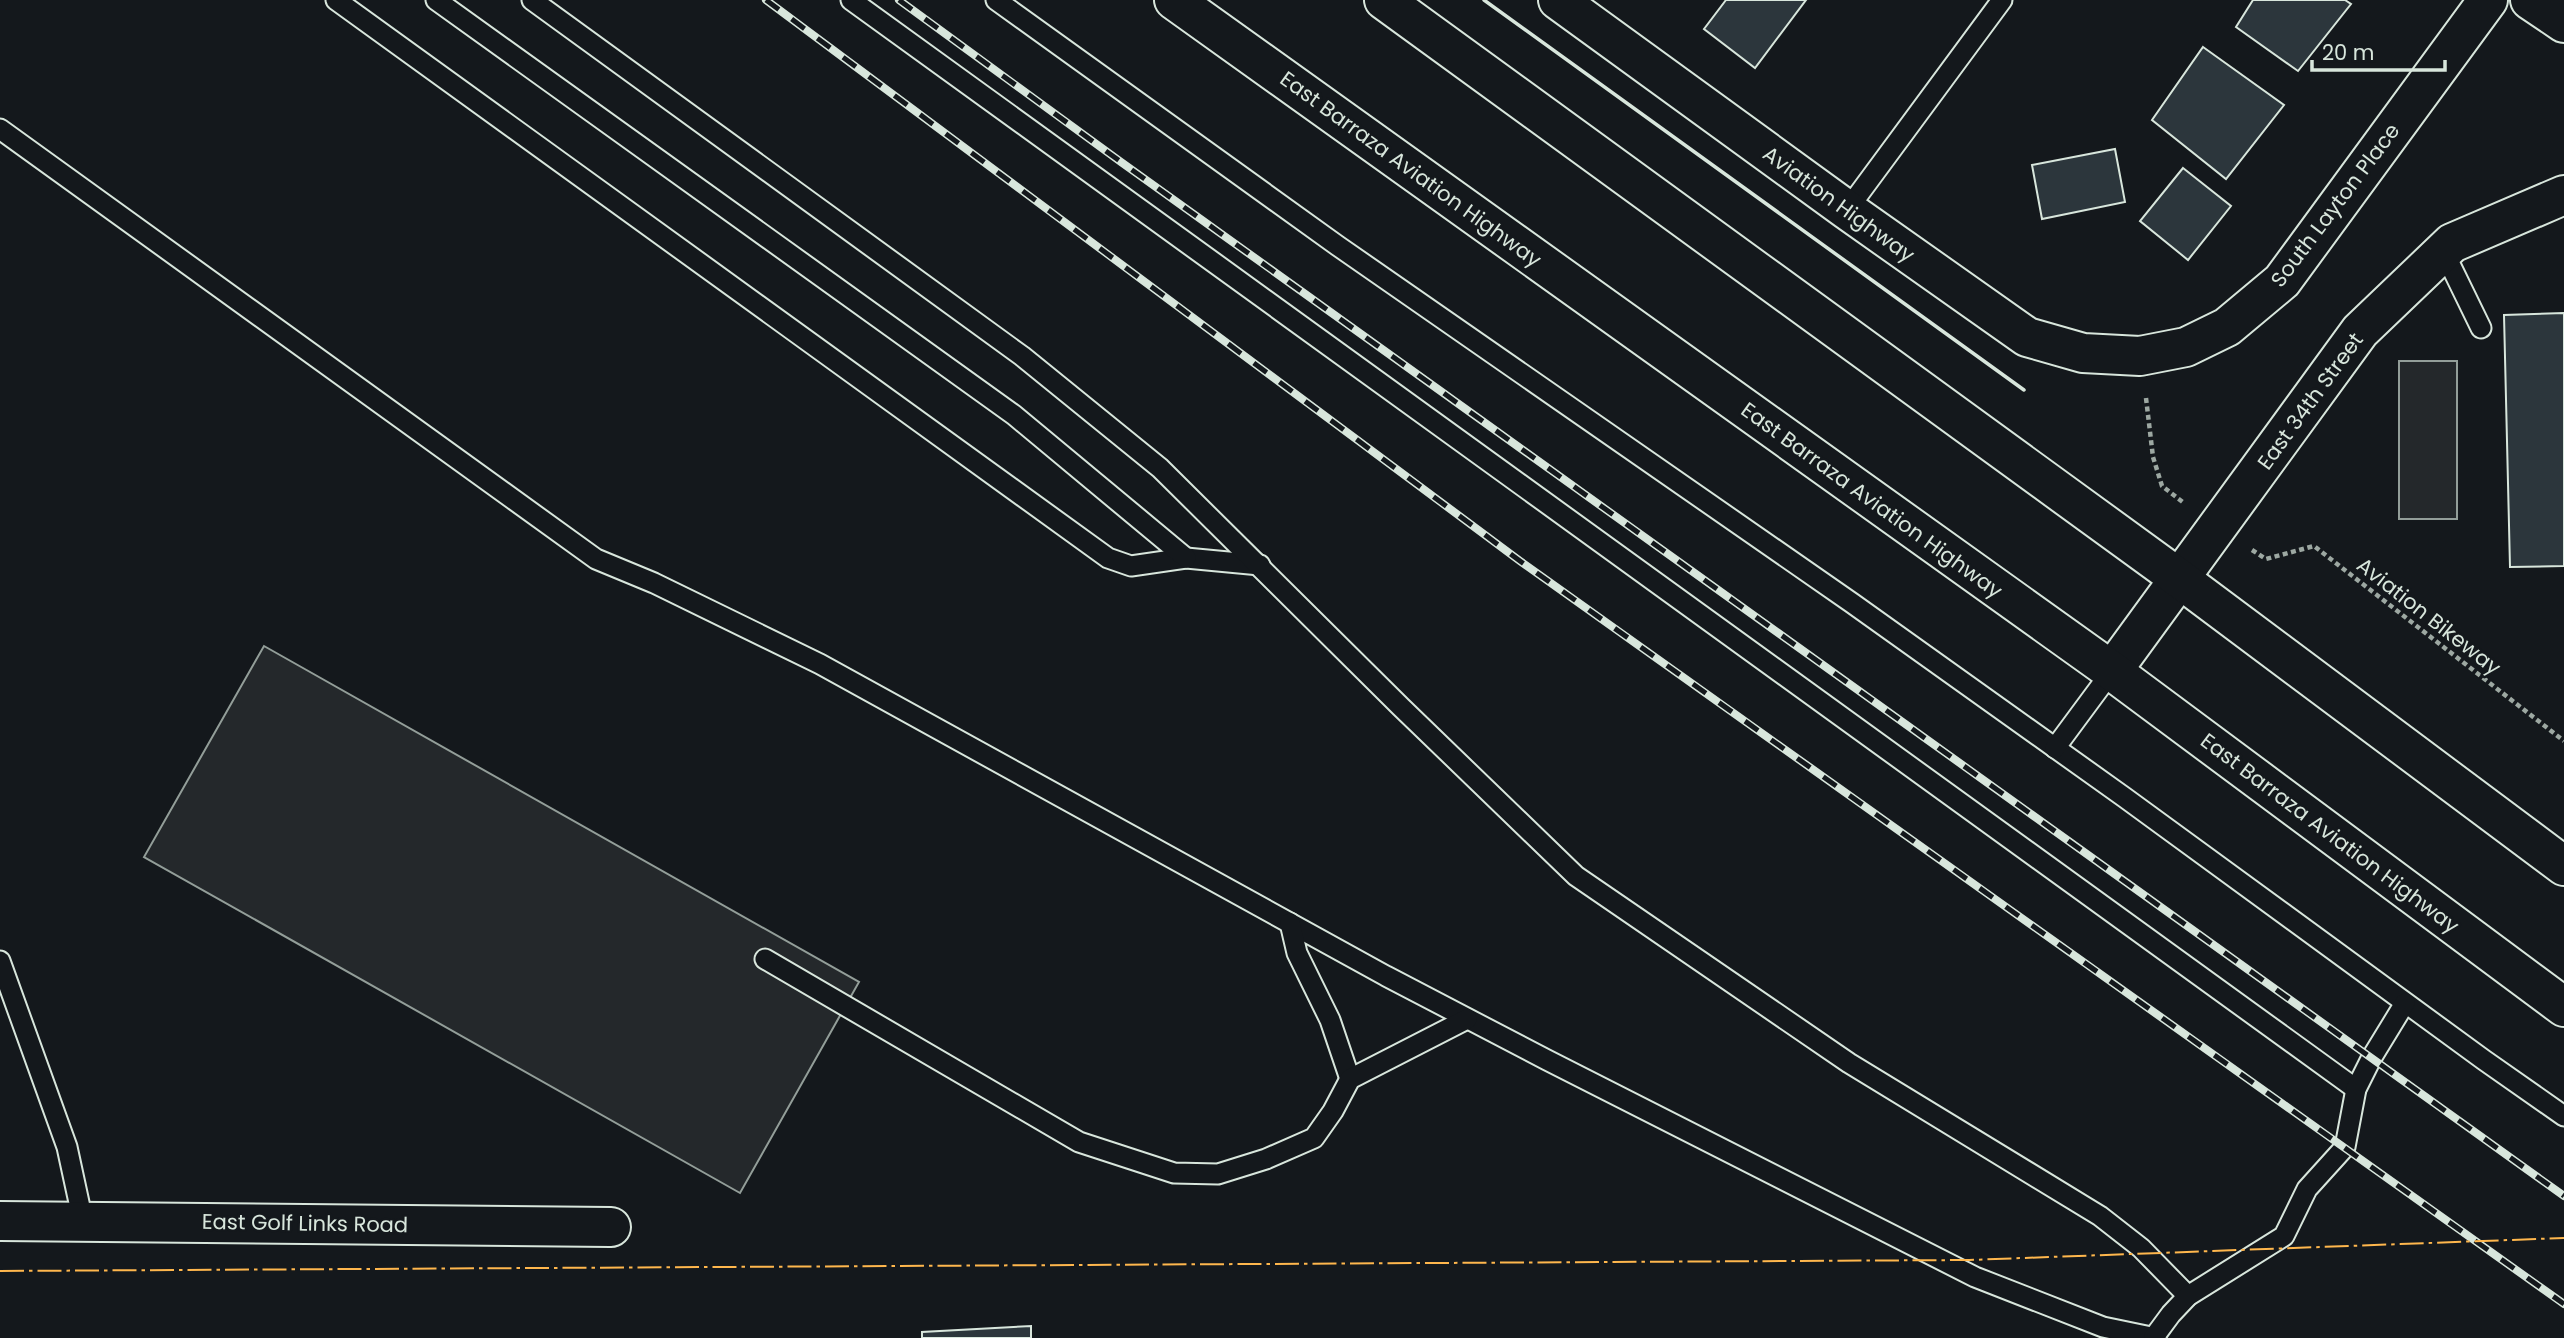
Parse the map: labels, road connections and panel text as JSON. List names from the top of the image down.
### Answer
{
  "streets": {
    "main road": [
      "East Barraza Aviation Highway",
      "Aviation Highway",
      "South Layton Place",
      "East 34th Street",
      "East Golf Links Road"
    ],
    "path": ["Aviation Bikeway"]
  },
  "crossings": [
    ["East Barraza Aviation Highway", "East 34th Street"],
    ["Aviation Highway", "South Layton Place"]
  ],
  "scale_bar": "20 m"
}
